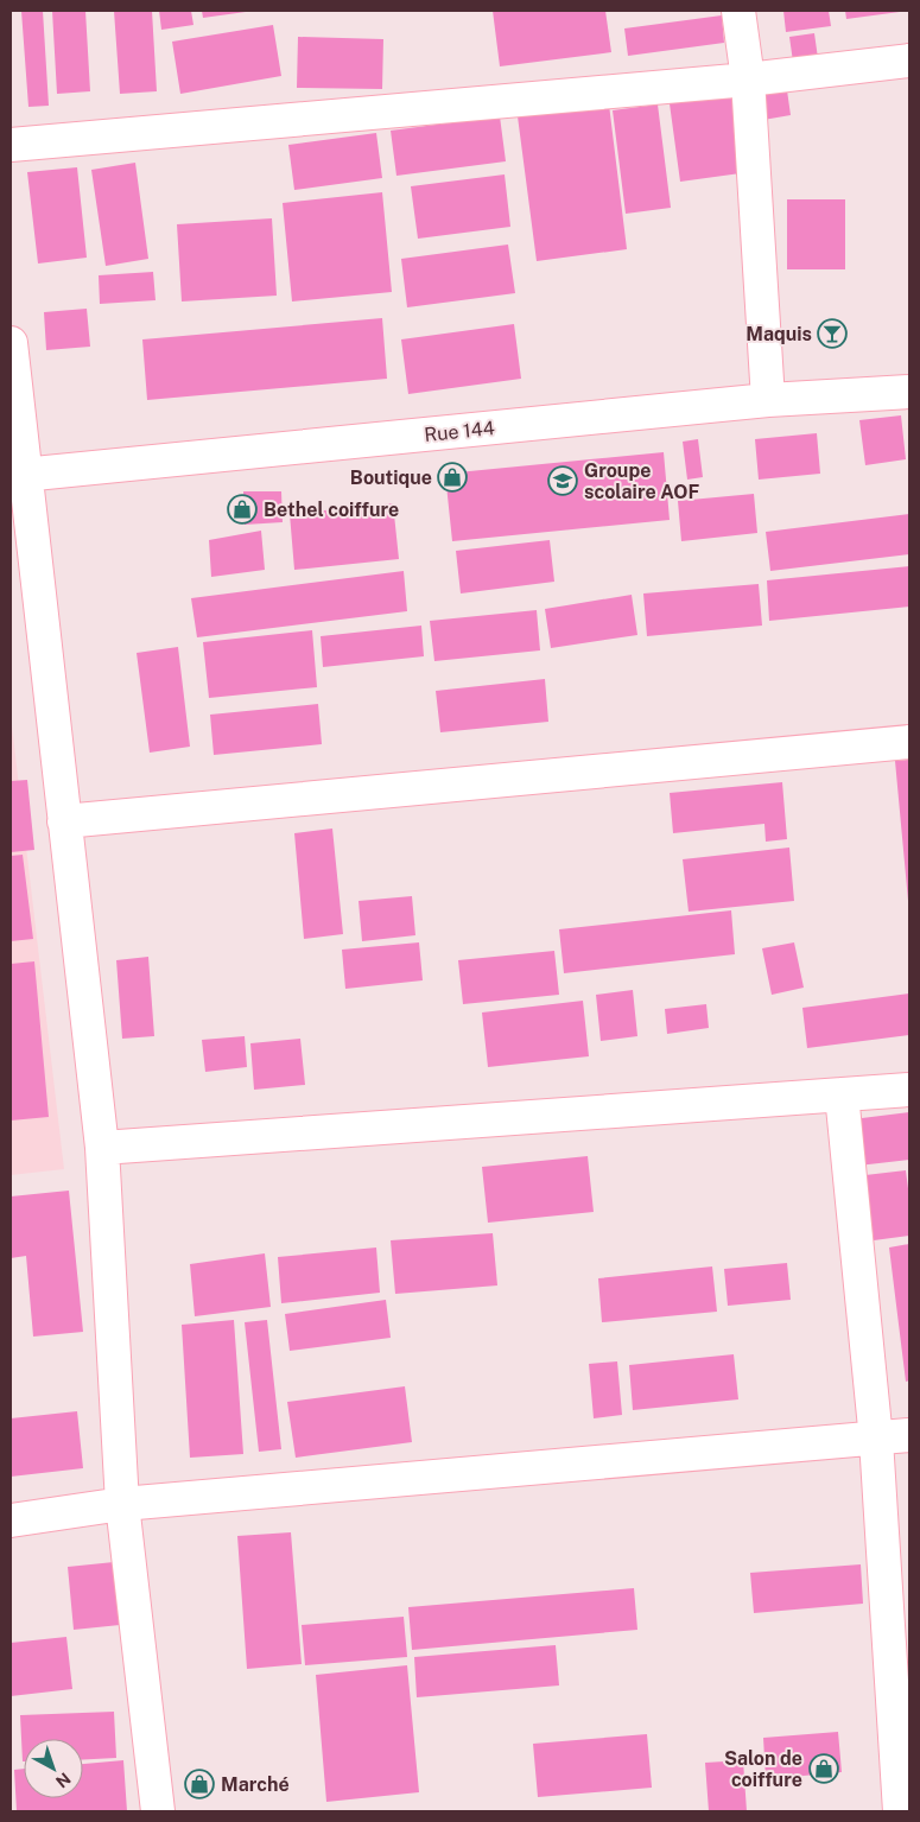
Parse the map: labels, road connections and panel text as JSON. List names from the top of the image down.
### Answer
{
  "streets": {
    "street": ["Rue 144"]
  },
  "places": {
    "bar": ["Maquis"],
    "shop": [
      "Boutique",
      "Bethel coiffure",
      "Salon de coiffure",
      "Marché"
    ],
    "school or university": ["Groupe scolaire AOF"]
  },
  "north": "bottom right"
}
